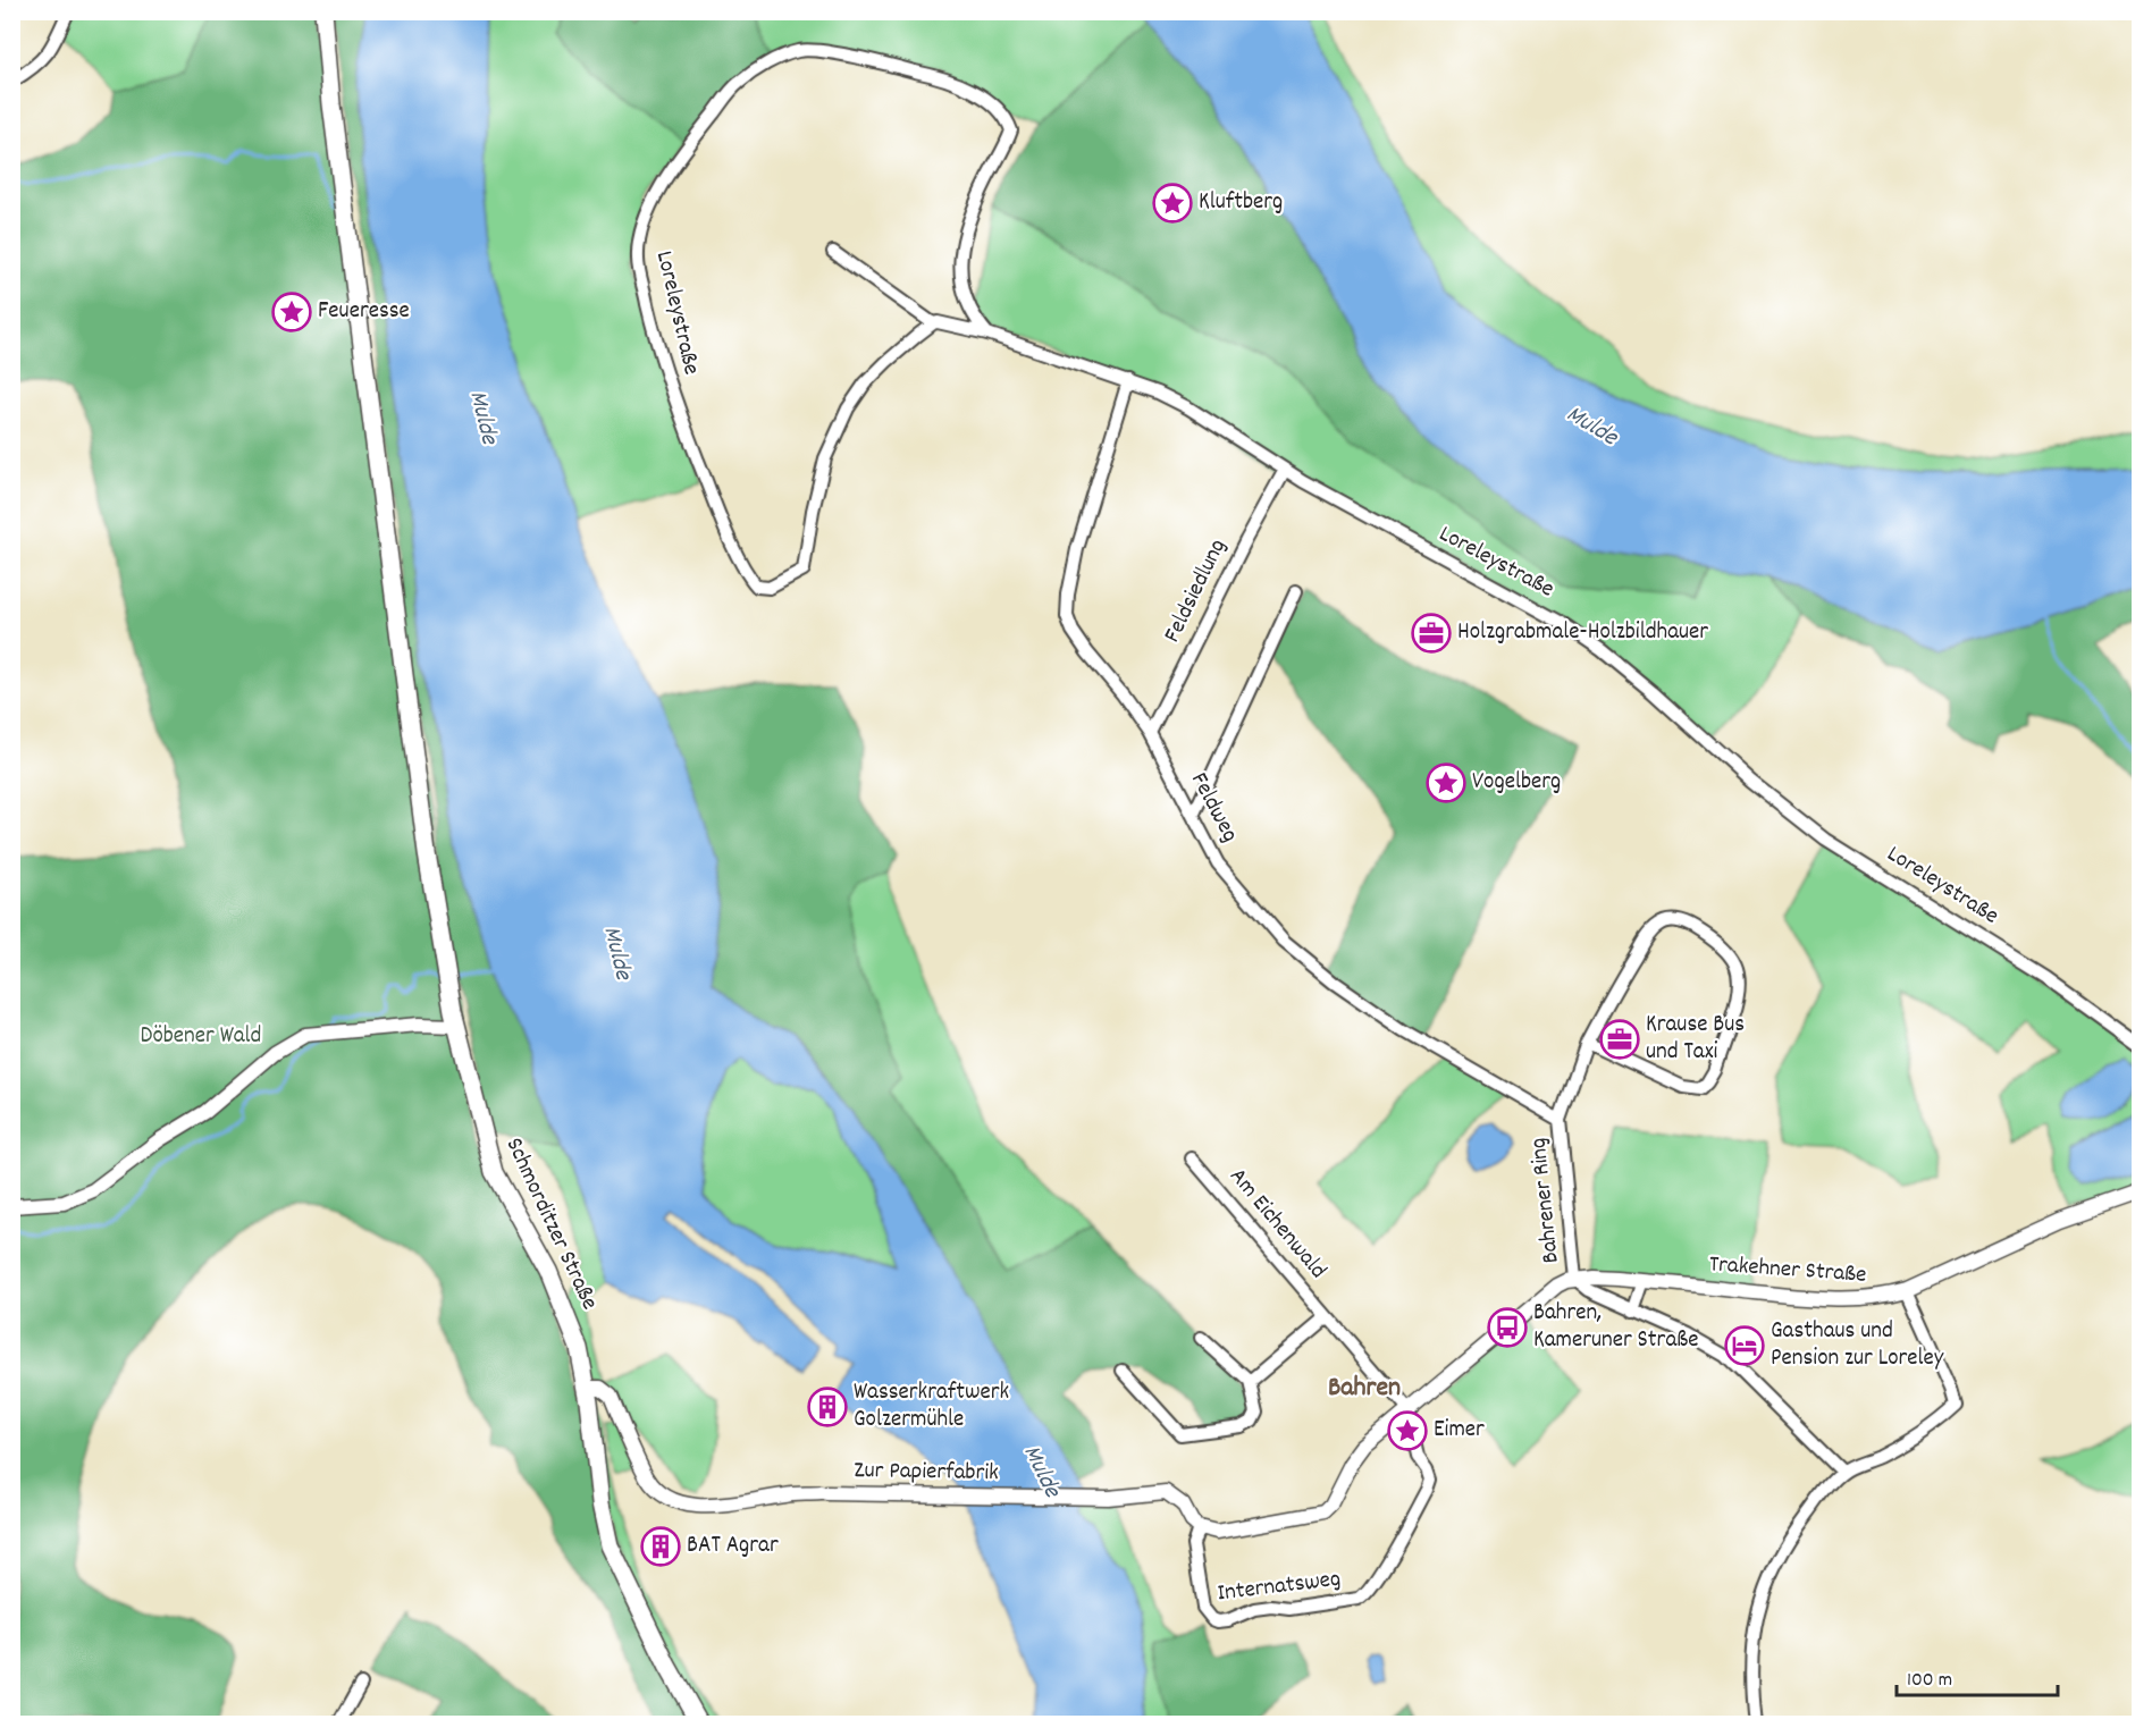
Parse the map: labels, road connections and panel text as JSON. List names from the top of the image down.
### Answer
{
  "streets": {
    "main road": ["Schmorditzer Straße"],
    "street": [
      "Loreleystraße",
      "Feldsiedlung",
      "Feldweg",
      "Bahrener Ring",
      "Am Eichenwald",
      "Trakehner Straße",
      "Zur Papierfabrik",
      "Internatsweg"
    ]
  },
  "crossings": [
    ["Loreleystraße", "Feldsiedlung"],
    ["Loreleystraße", "Feldweg"],
    ["Feldsiedlung", "Feldweg"],
    ["Feldweg", "Bahrener Ring"],
    ["Bahrener Ring", "Trakehner Straße"],
    ["Schmorditzer Straße", "Zur Papierfabrik"],
    ["Am Eichenwald", "Internatsweg"],
    ["Zur Papierfabrik", "Internatsweg"]
  ],
  "districts": ["Bahren"],
  "water": ["Mulde"],
  "parks": ["Döbener Wald"],
  "places": {
    "place": [
      "Kluftberg",
      "Feueresse",
      "Vogelberg",
      "Eimer"
    ],
    "office": ["Holzgrabmale-Holzbildhauer", "Krause Bus und Taxi"],
    "bus stop": ["Bahren, Kameruner Straße"],
    "hotel": ["Gasthaus und Pension zur Loreley"],
    "building": ["Wasserkraftwerk Golzermühle", "BAT Agrar"]
  },
  "scale_bar": "100 m"
}
